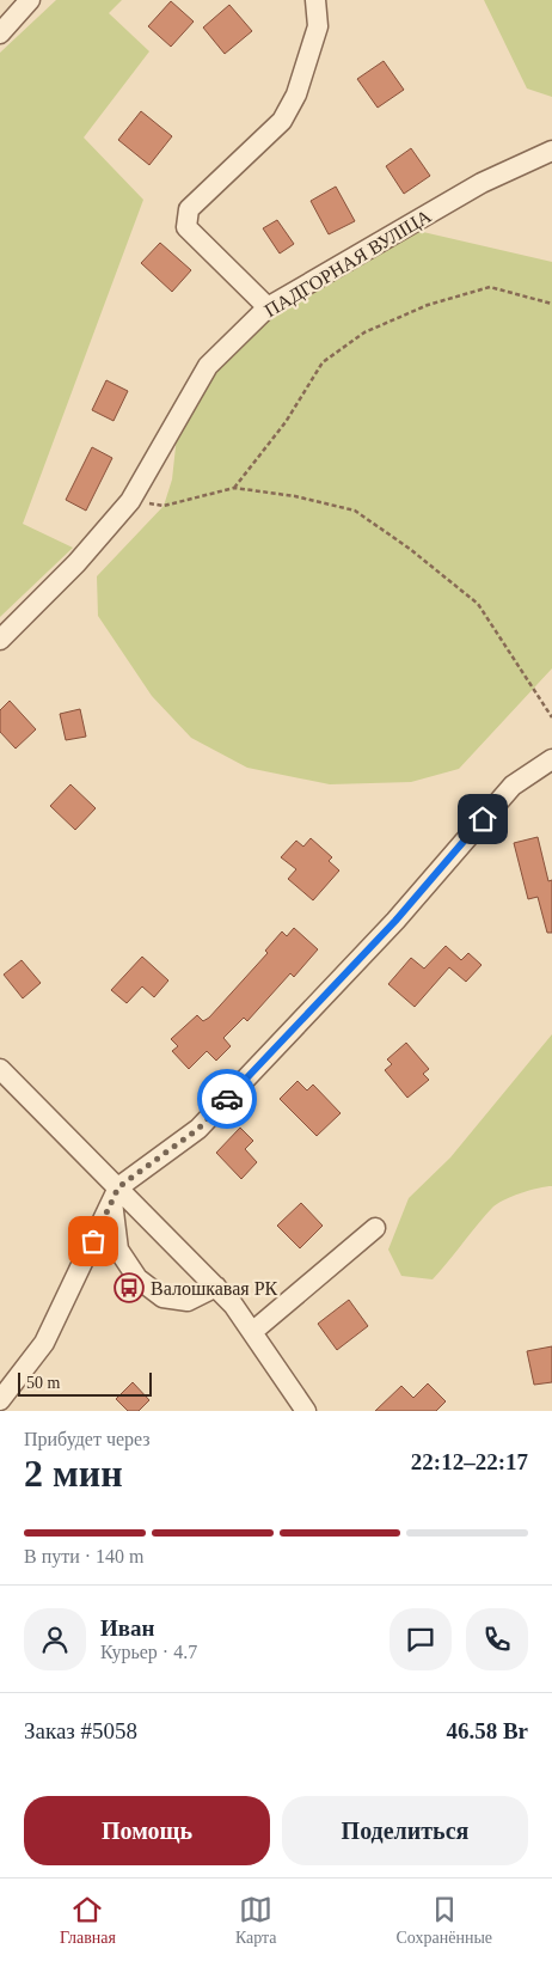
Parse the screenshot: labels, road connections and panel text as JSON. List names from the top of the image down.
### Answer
{
  "streets": {
    "street": ["ПАДГОРНАЯ ВУЛІЦА"]
  },
  "places": {
    "bus stop": ["Валошкавая РК"]
  },
  "scale_bar": "50 m",
  "page": {
    "scale": "50 m",
    "heading": ["2 мин", "Прибудет через", "22:12–22:17"],
    "panel": [
      "Иван",
      "Курьер · 4.7",
      "Заказ #5058",
      "46.58 Br"
    ],
    "bar": "В пути · 140 m",
    "buttons": ["Помощь", "Поделиться"],
    "tabs": ["Главная", "Карта", "Сохранённые"]
  }
}
